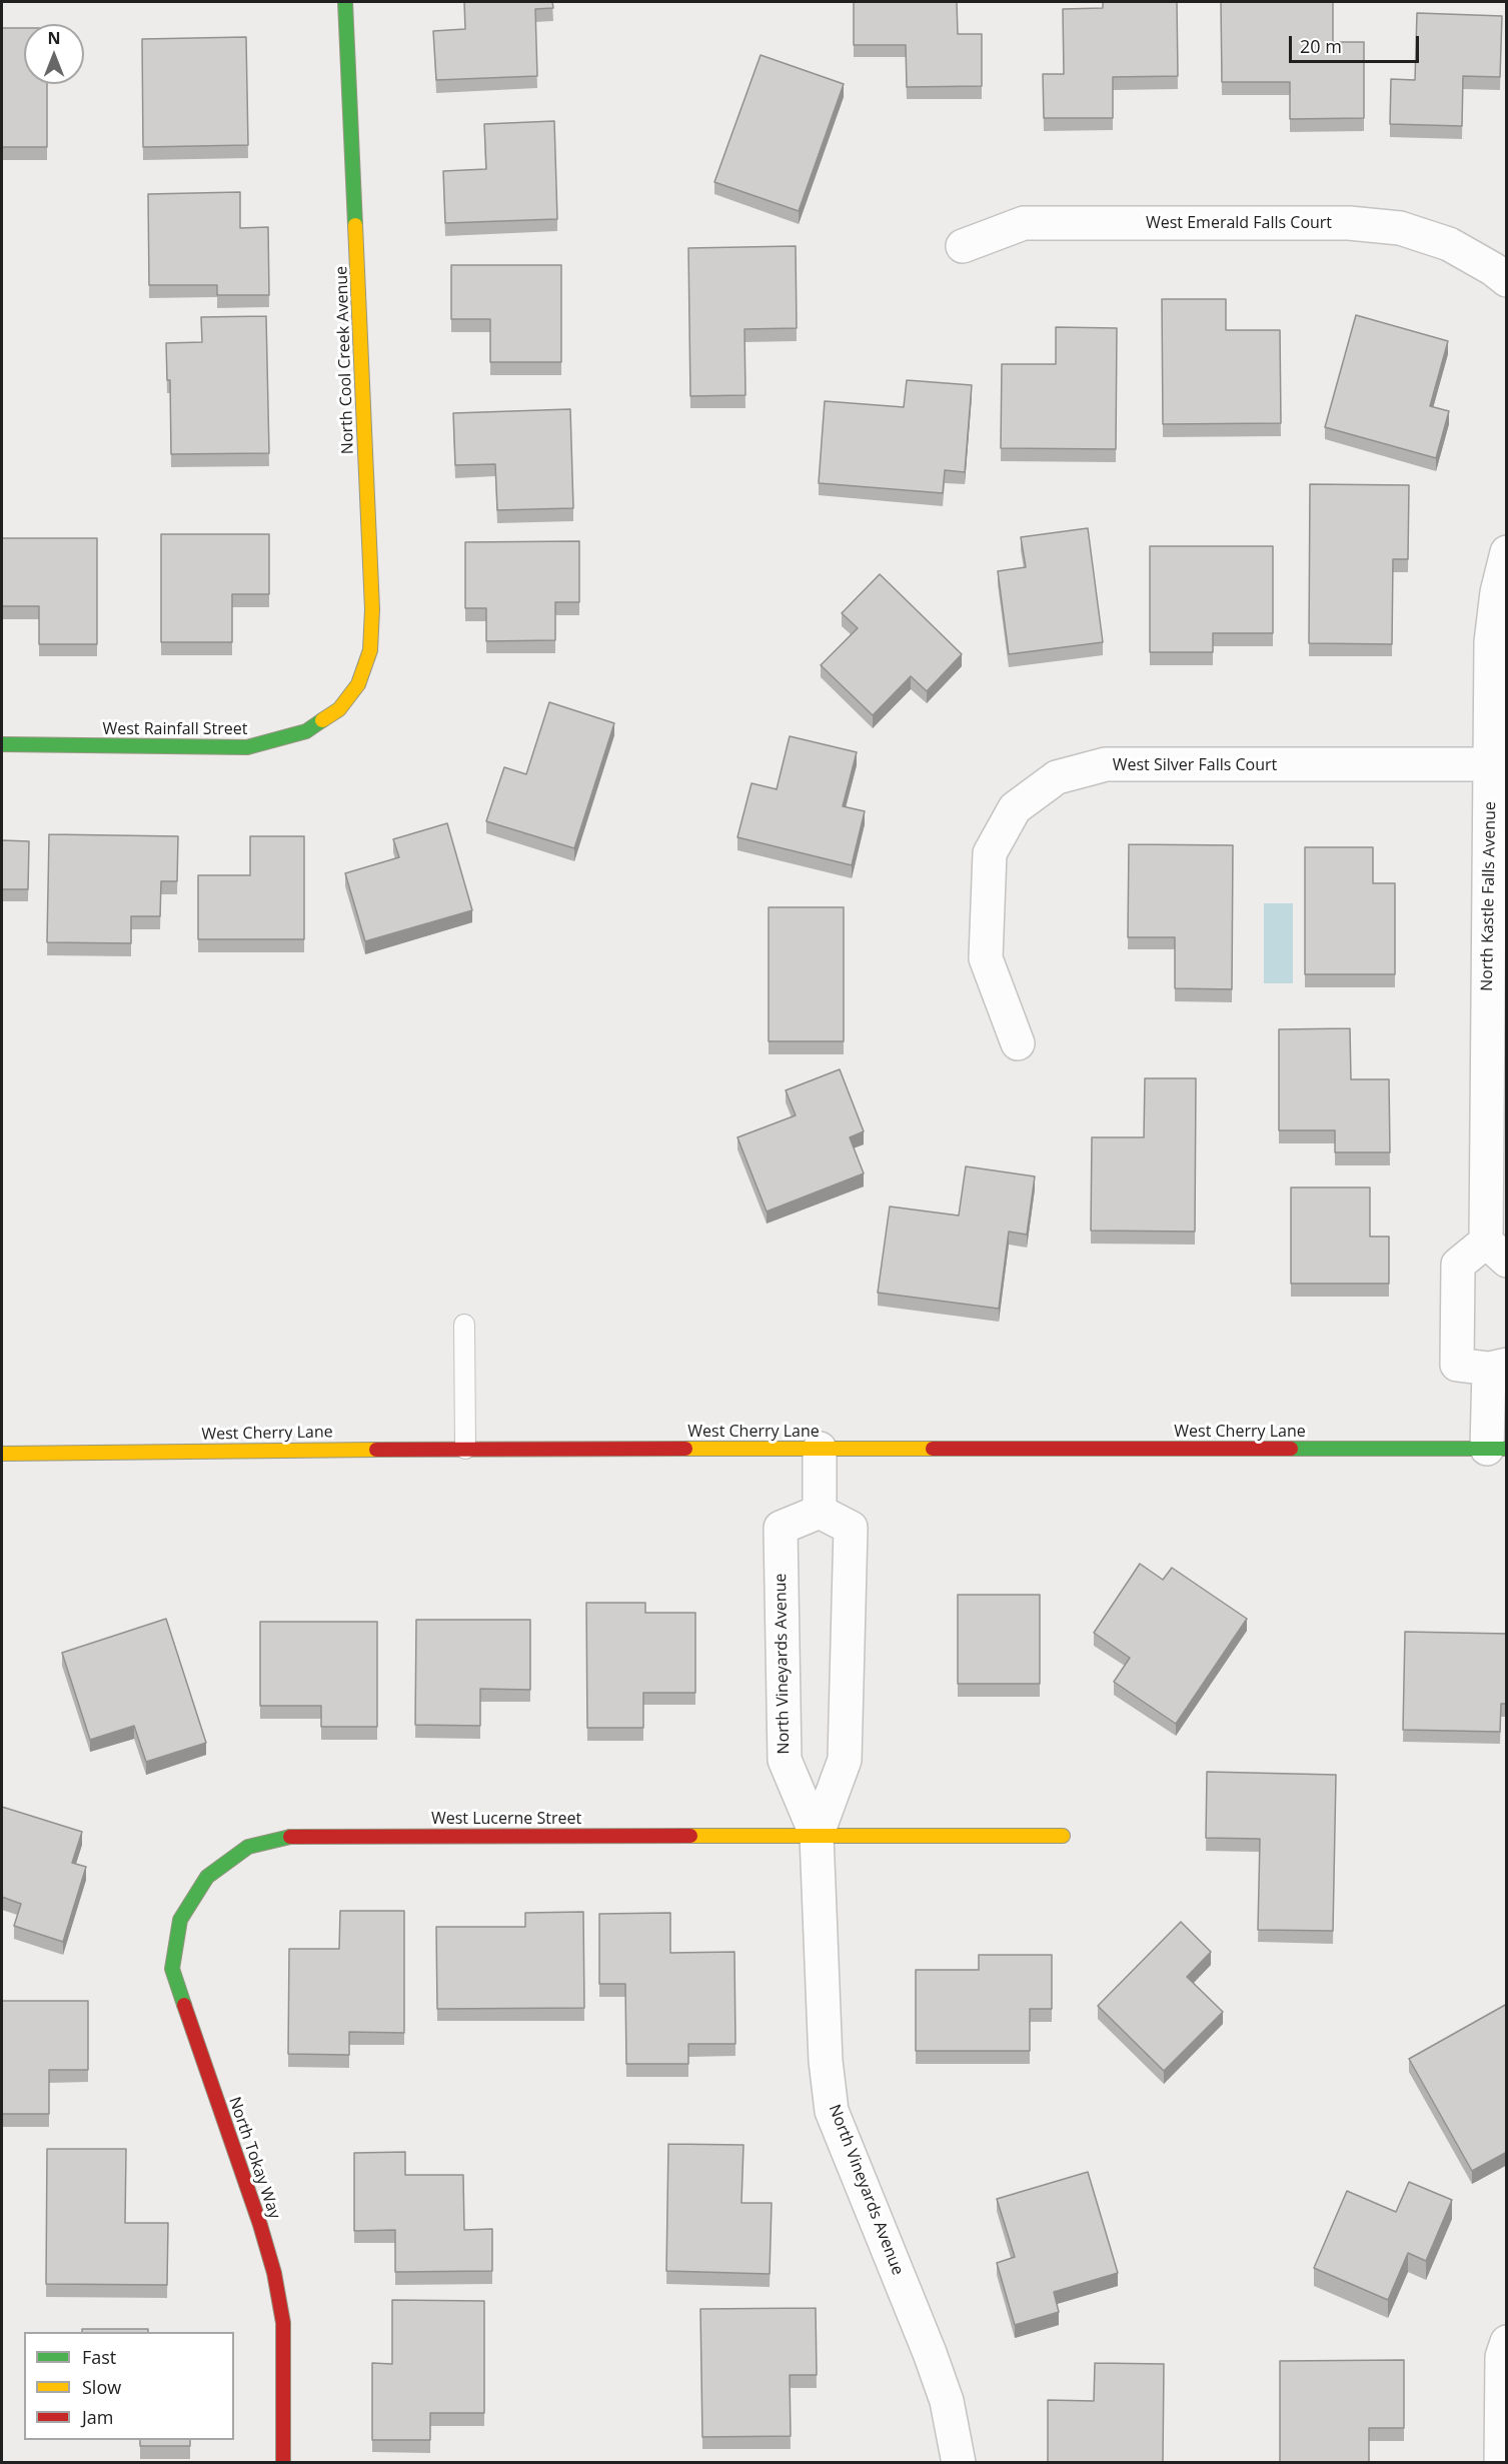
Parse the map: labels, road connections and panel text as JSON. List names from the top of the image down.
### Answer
{
  "streets": {
    "street": [
      "West Emerald Falls Court",
      "North Cool Creek Avenue",
      "West Rainfall Street",
      "West Silver Falls Court",
      "North Kastle Falls Avenue",
      "West Cherry Lane",
      "North Vineyards Avenue",
      "West Lucerne Street",
      "North Tokay Way"
    ]
  },
  "crossings": [
    ["North Cool Creek Avenue", "West Rainfall Street"],
    ["West Silver Falls Court", "North Kastle Falls Avenue"],
    ["North Kastle Falls Avenue", "West Cherry Lane"],
    ["North Vineyards Avenue", "West Lucerne Street"],
    ["West Lucerne Street", "North Tokay Way"]
  ],
  "legend": ["Fast", "Slow", "Jam"],
  "scale_bar": "20 m",
  "north": "top"
}
